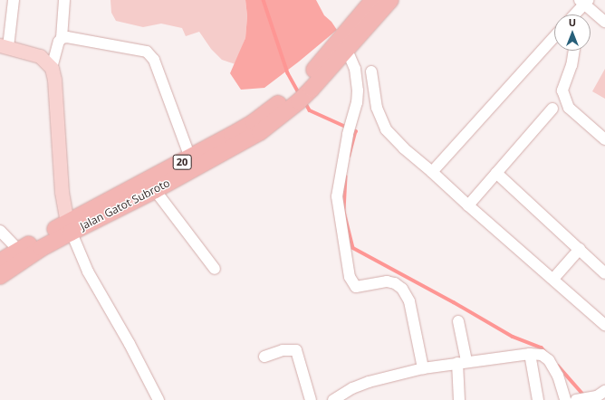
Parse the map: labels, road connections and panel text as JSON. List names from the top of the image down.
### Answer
{
  "streets": {
    "highway": ["20", "Jalan Gatot Subroto"]
  },
  "north": "top"
}
